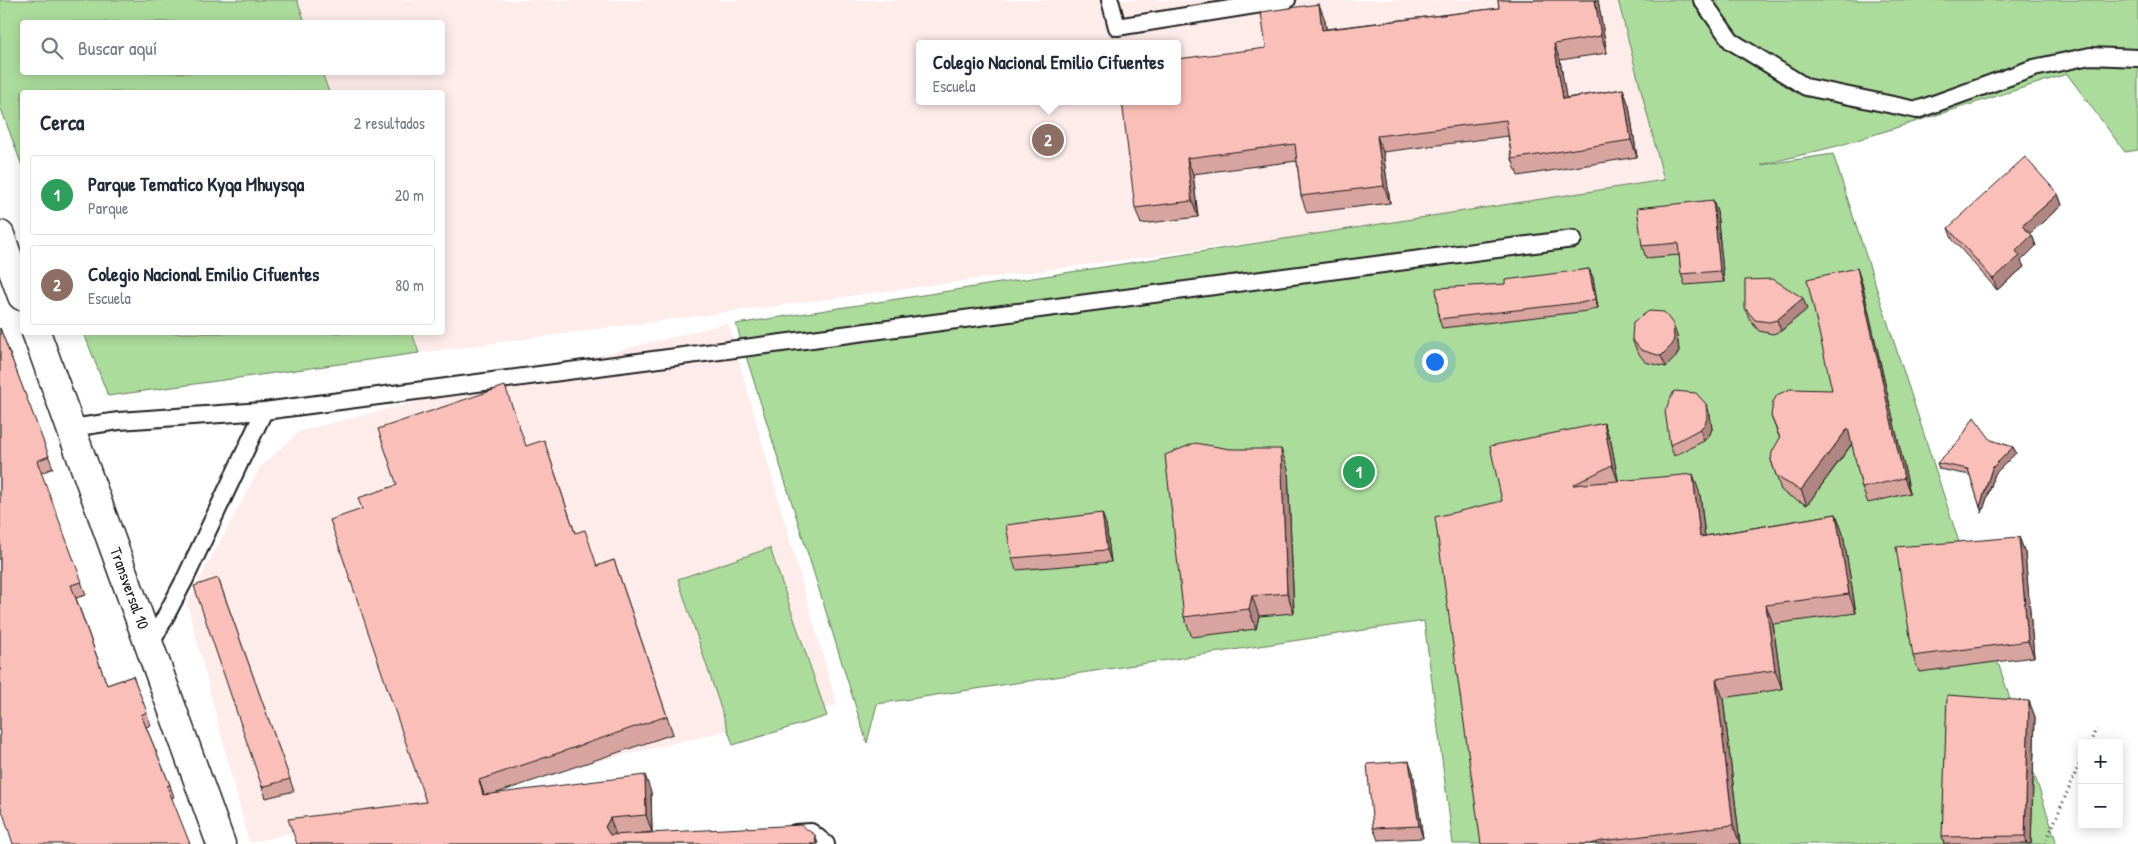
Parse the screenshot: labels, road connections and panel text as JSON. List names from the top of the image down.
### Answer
{
  "streets": {
    "main road": ["Transversal 10"]
  },
  "page": {
    "search": "Buscar aquí",
    "popup": ["Colegio Nacional Emilio Cifuentes", "Escuela"],
    "heading": ["Cerca", "2 resultados"],
    "pins": ["2", "1"],
    "list": [
      {
        "mark": "1",
        "name": "Parque Tematico Kyqa Mhuysqa",
        "note": "Parque",
        "value": "20 m"
      },
      {
        "mark": "2",
        "name": "Colegio Nacional Emilio Cifuentes",
        "note": "Escuela",
        "value": "80 m"
      }
    ],
    "map_buttons": ["+", "−"]
  }
}
